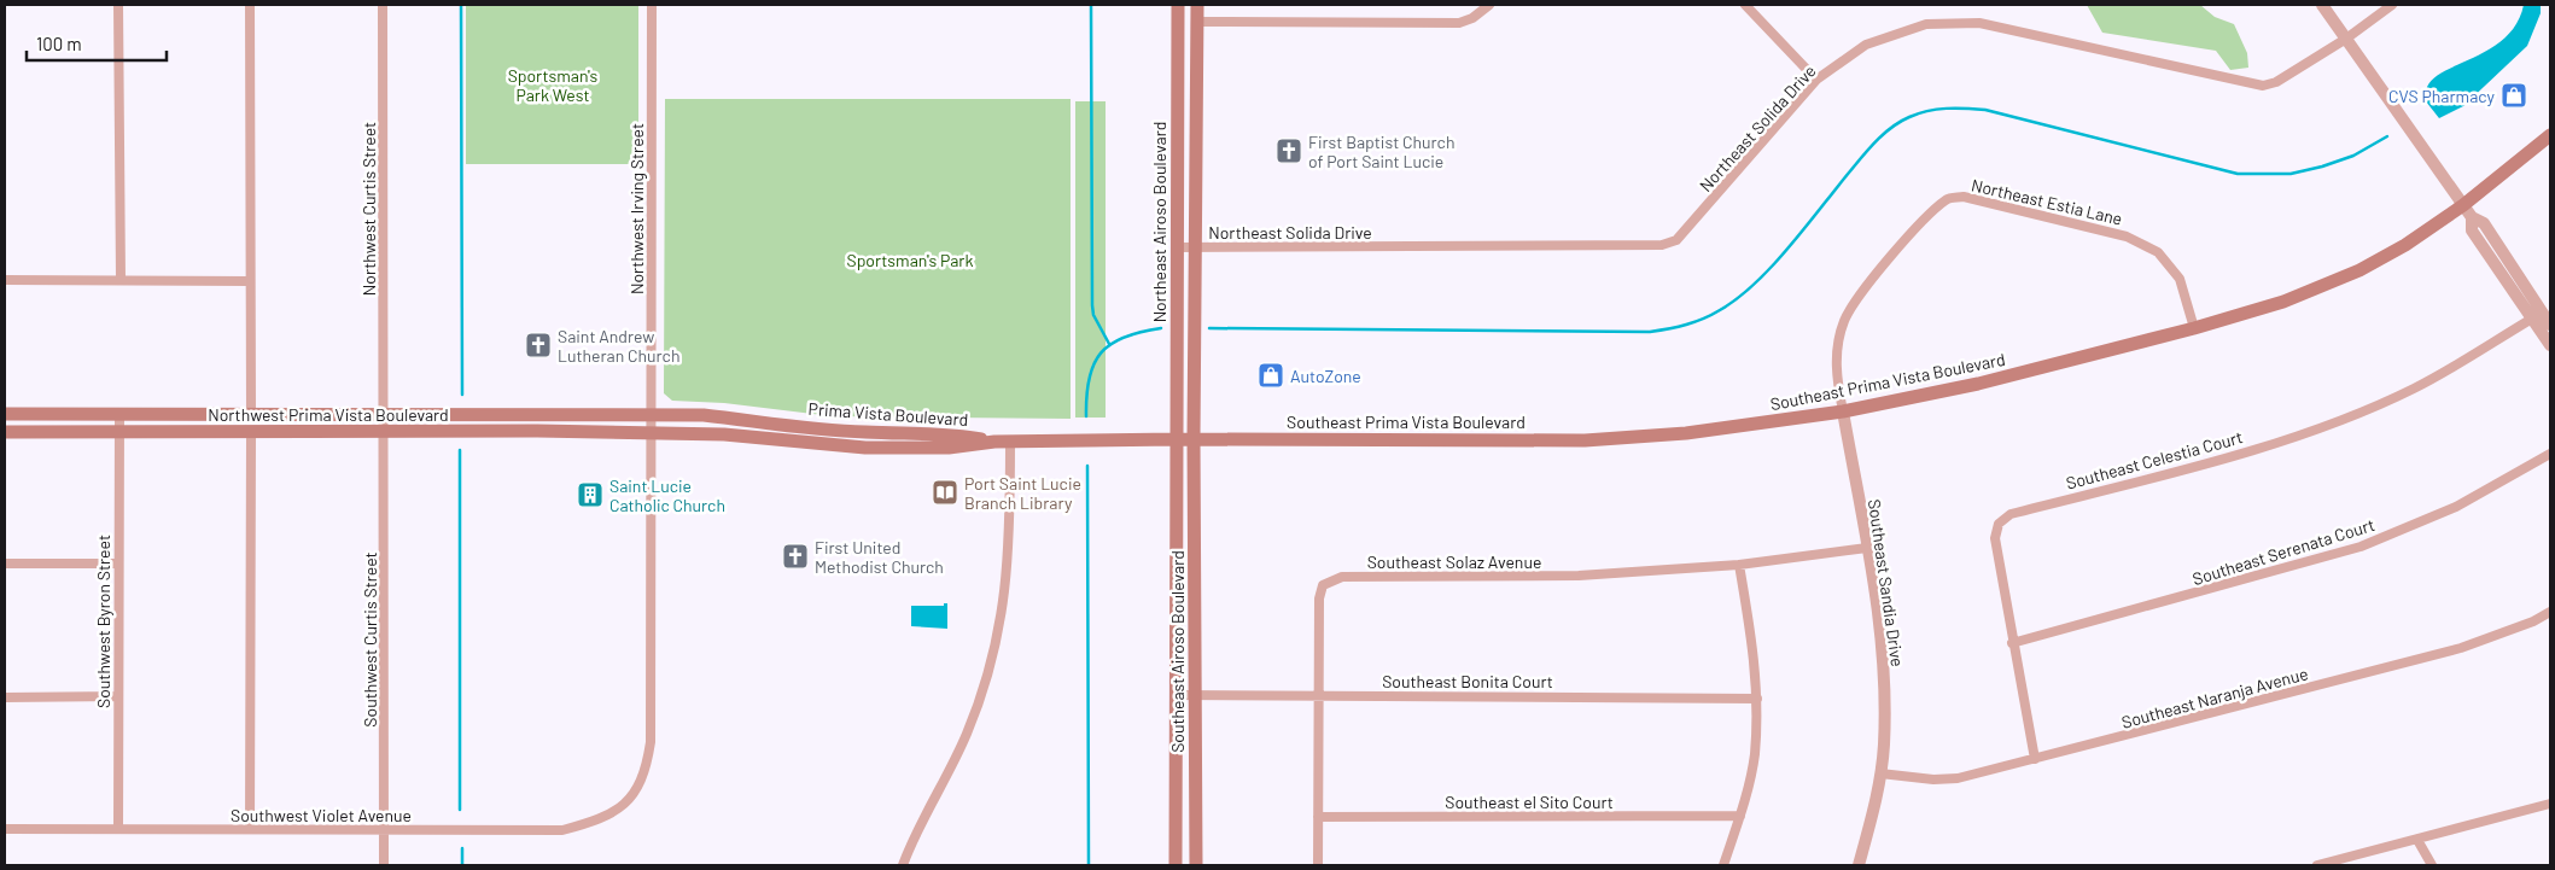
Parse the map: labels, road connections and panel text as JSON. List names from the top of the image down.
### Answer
{
  "streets": {
    "main road": [
      "Northeast Airoso Boulevard",
      "Southeast Prima Vista Boulevard",
      "Northwest Prima Vista Boulevard",
      "Prima Vista Boulevard",
      "Southeast Airoso Boulevard"
    ],
    "street": [
      "Northeast Solida Drive",
      "Northeast Estia Lane",
      "Northwest Curtis Street",
      "Northwest Irving Street",
      "Southeast Celestia Court",
      "Southeast Serenata Court",
      "Southeast Solaz Avenue",
      "Southeast Sandia Drive",
      "Southwest Byron Street",
      "Southwest Curtis Street",
      "Southeast Bonita Court",
      "Southeast Naranja Avenue",
      "Southeast el Sito Court",
      "Southwest Violet Avenue"
    ]
  },
  "crossings": [
    ["Northeast Solida Drive", "Northeast Airoso Boulevard"],
    ["Northeast Estia Lane", "Southeast Prima Vista Boulevard"],
    ["Northeast Estia Lane", "Southeast Sandia Drive"],
    ["Northwest Curtis Street", "Northwest Prima Vista Boulevard"],
    ["Northwest Curtis Street", "Southwest Curtis Street"],
    ["Northwest Irving Street", "Northwest Prima Vista Boulevard"],
    ["Northwest Irving Street", "Prima Vista Boulevard"],
    ["Northwest Irving Street", "Southwest Violet Avenue"],
    ["Northeast Airoso Boulevard", "Southeast Prima Vista Boulevard"],
    ["Northeast Airoso Boulevard", "Southeast Airoso Boulevard"],
    ["Southeast Prima Vista Boulevard", "Prima Vista Boulevard"],
    ["Southeast Prima Vista Boulevard", "Southeast Sandia Drive"],
    ["Southeast Prima Vista Boulevard", "Southeast Airoso Boulevard"],
    ["Northwest Prima Vista Boulevard", "Prima Vista Boulevard"],
    ["Northwest Prima Vista Boulevard", "Southwest Byron Street"],
    ["Northwest Prima Vista Boulevard", "Southwest Curtis Street"],
    ["Southeast Celestia Court", "Southeast Serenata Court"],
    ["Southeast Celestia Court", "Southeast Naranja Avenue"],
    ["Southeast Solaz Avenue", "Southeast Sandia Drive"],
    ["Southeast Solaz Avenue", "Southeast Bonita Court"],
    ["Southeast Solaz Avenue", "Southeast el Sito Court"],
    ["Southeast Sandia Drive", "Southeast Naranja Avenue"],
    ["Southwest Byron Street", "Southwest Violet Avenue"],
    ["Southwest Curtis Street", "Southwest Violet Avenue"],
    ["Southeast Airoso Boulevard", "Southeast Bonita Court"]
  ],
  "parks": ["Sportsman's Park West", "Sportsman's Park"],
  "places": {
    "shop": ["CVS Pharmacy", "AutoZone"],
    "church": ["First Baptist Church of Port Saint Lucie", "Saint Andrew Lutheran Church", "First United Methodist Church"],
    "library": ["Port Saint Lucie Branch Library"],
    "building": ["Saint Lucie Catholic Church"]
  },
  "scale_bar": "100 m"
}
